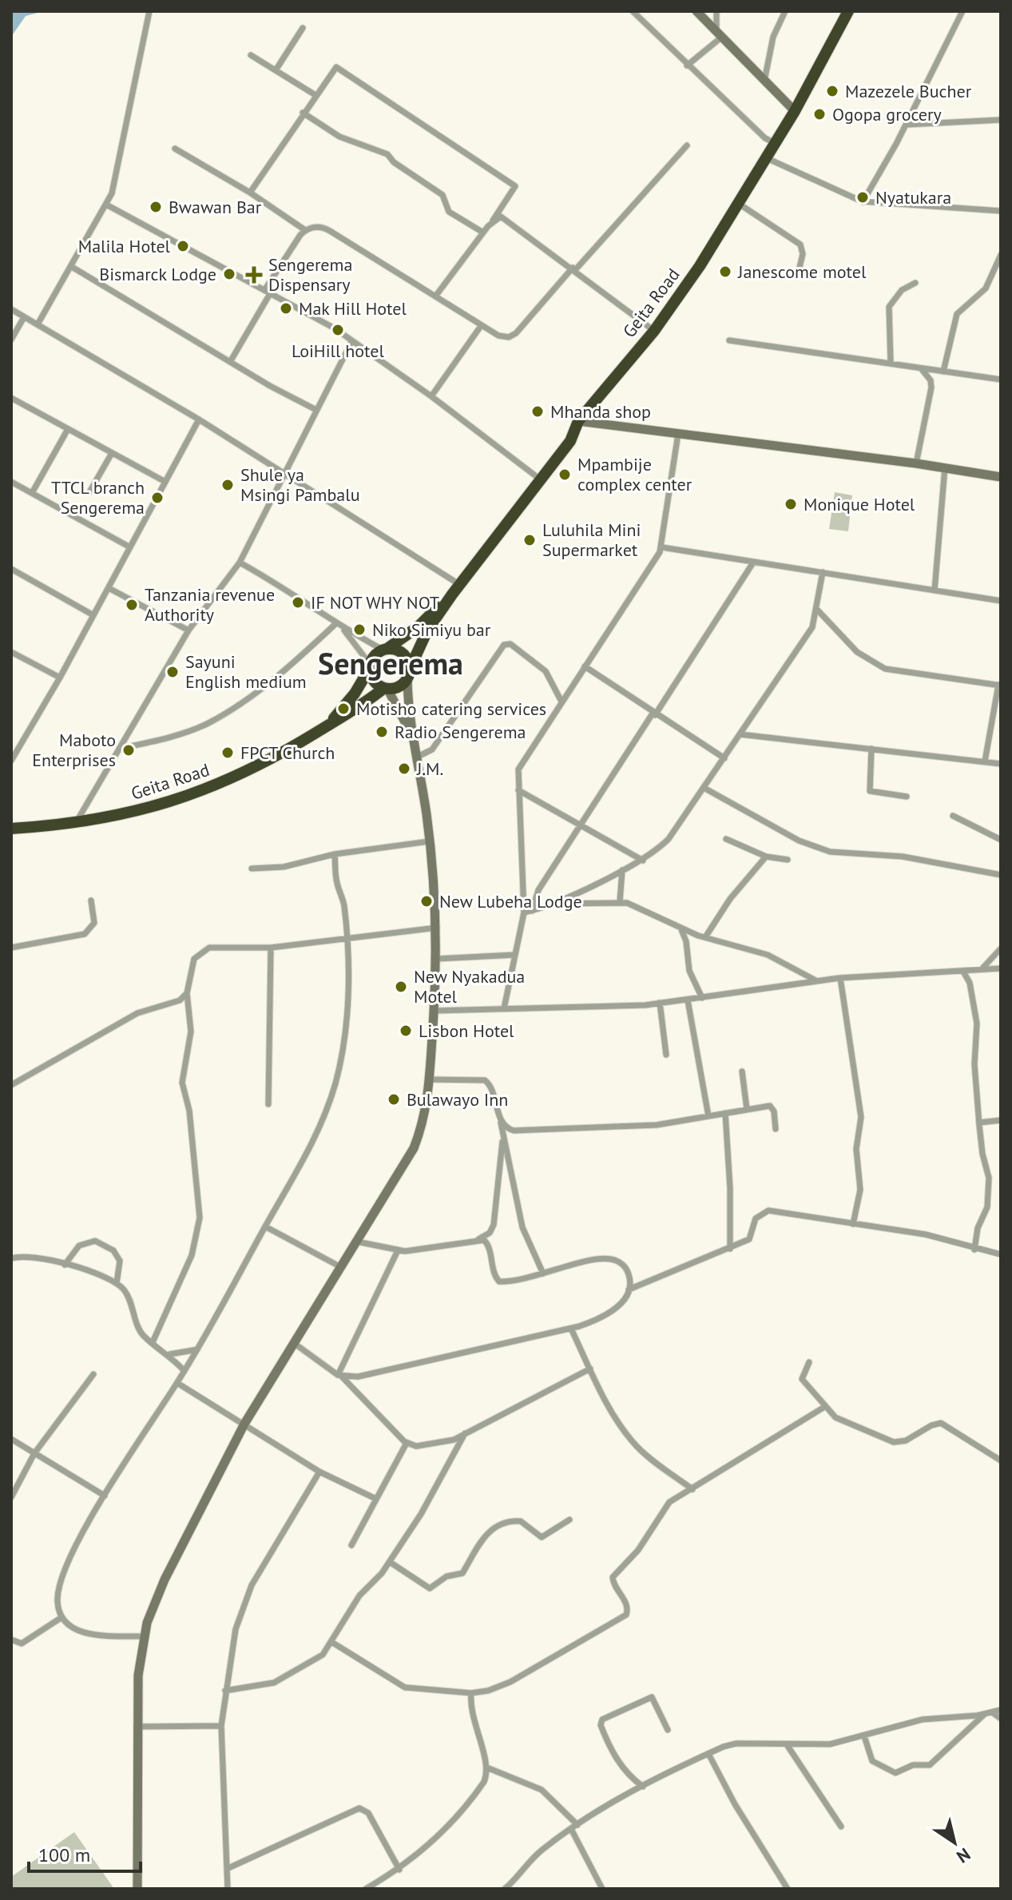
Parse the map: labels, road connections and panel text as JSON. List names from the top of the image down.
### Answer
{
  "streets": {
    "highway": ["Geita Road"]
  },
  "districts": ["Sengerema"],
  "places": {
    "other": [
      "Mazezele Bucher",
      "Ogopa grocery",
      "Nyatukara",
      "Bwawan Bar",
      "Malila Hotel",
      "Janescome motel",
      "Bismarck Lodge",
      "Mak Hill Hotel",
      "LoiHill hotel",
      "Mhanda shop",
      "Mpambije complex center",
      "Shule ya Msingi Pambalu",
      "TTCL branch Sengerema",
      "Monique Hotel",
      "Luluhila Mini Supermarket",
      "IF NOT WHY NOT",
      "Tanzania revenue Authority",
      "Niko Simiyu bar",
      "Sayuni English medium",
      "Motisho catering services",
      "Radio Sengerema",
      "Maboto Enterprises",
      "FPCT Church",
      "J.M.",
      "New Lubeha Lodge",
      "New Nyakadua Motel",
      "Lisbon Hotel",
      "Bulawayo Inn"
    ],
    "health": ["Sengerema Dispensary"]
  },
  "scale_bar": "100 m",
  "north": "bottom right"
}
